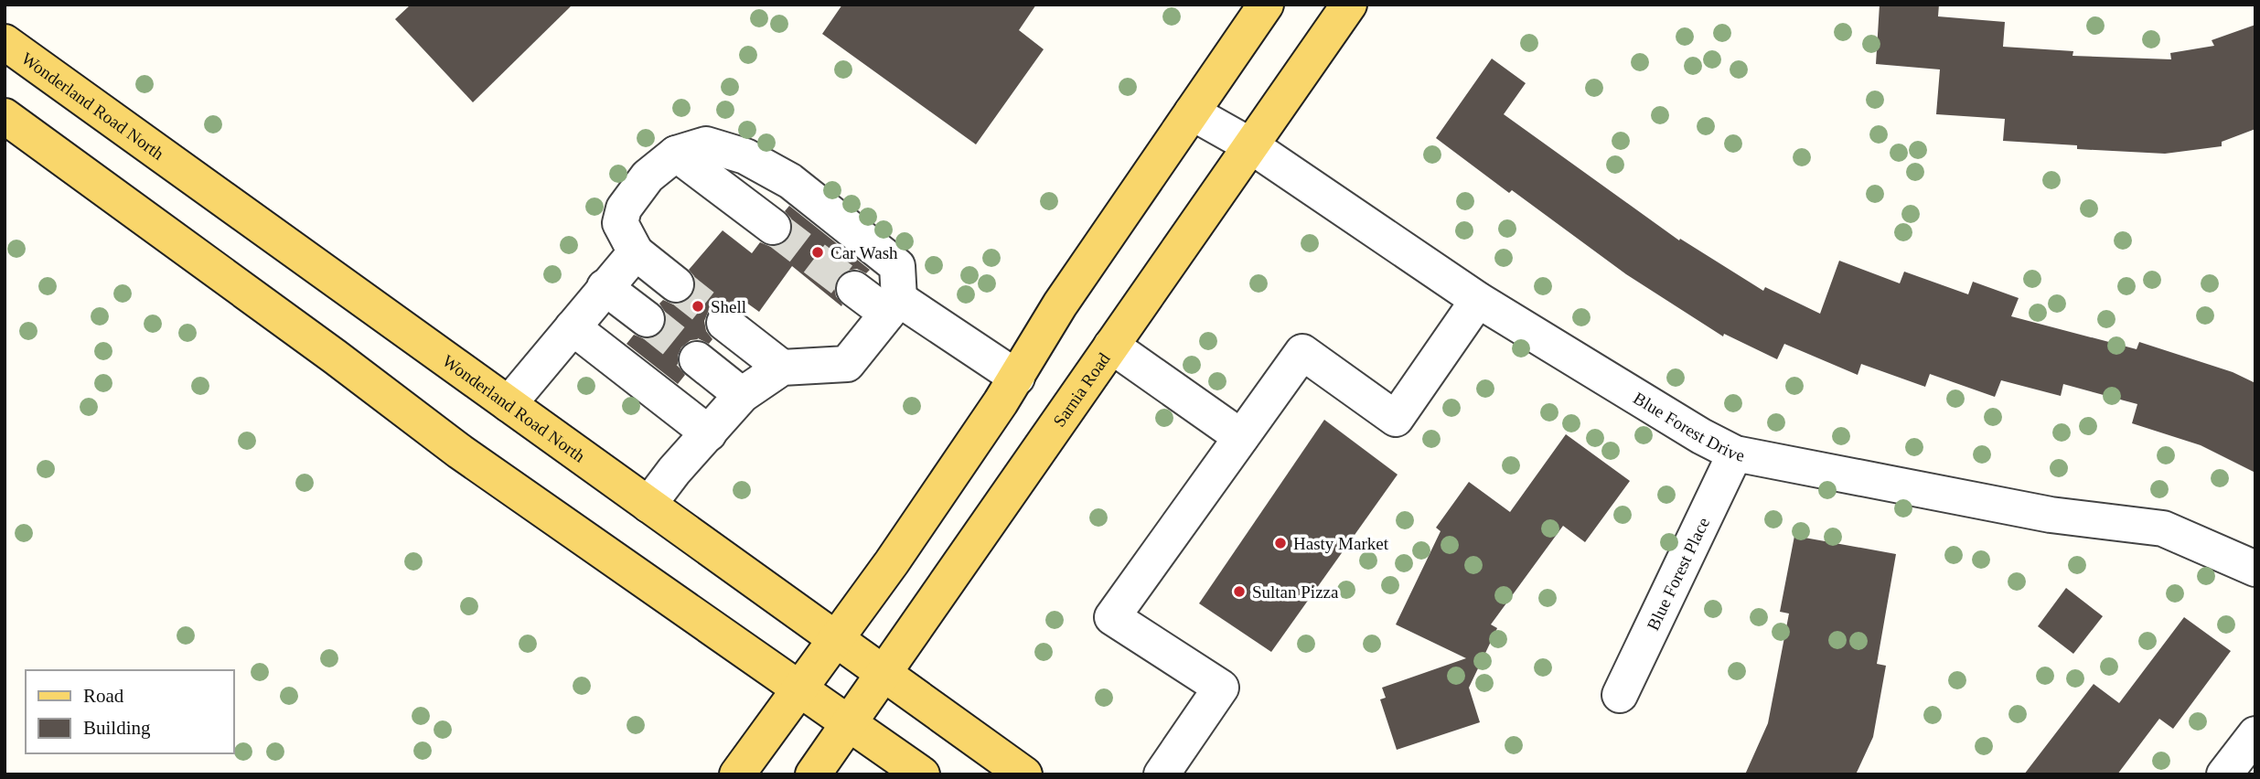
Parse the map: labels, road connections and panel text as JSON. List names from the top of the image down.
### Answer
{
  "streets": {
    "main road": ["Wonderland Road North", "Sarnia Road"],
    "street": ["Blue Forest Drive", "Blue Forest Place"]
  },
  "crossings": [
    ["Wonderland Road North", "Sarnia Road"],
    ["Sarnia Road", "Blue Forest Drive"],
    ["Blue Forest Drive", "Blue Forest Place"]
  ],
  "places": [
    "Car Wash",
    "Shell",
    "Hasty Market",
    "Sultan Pizza"
  ],
  "legend": ["Road", "Building"]
}
